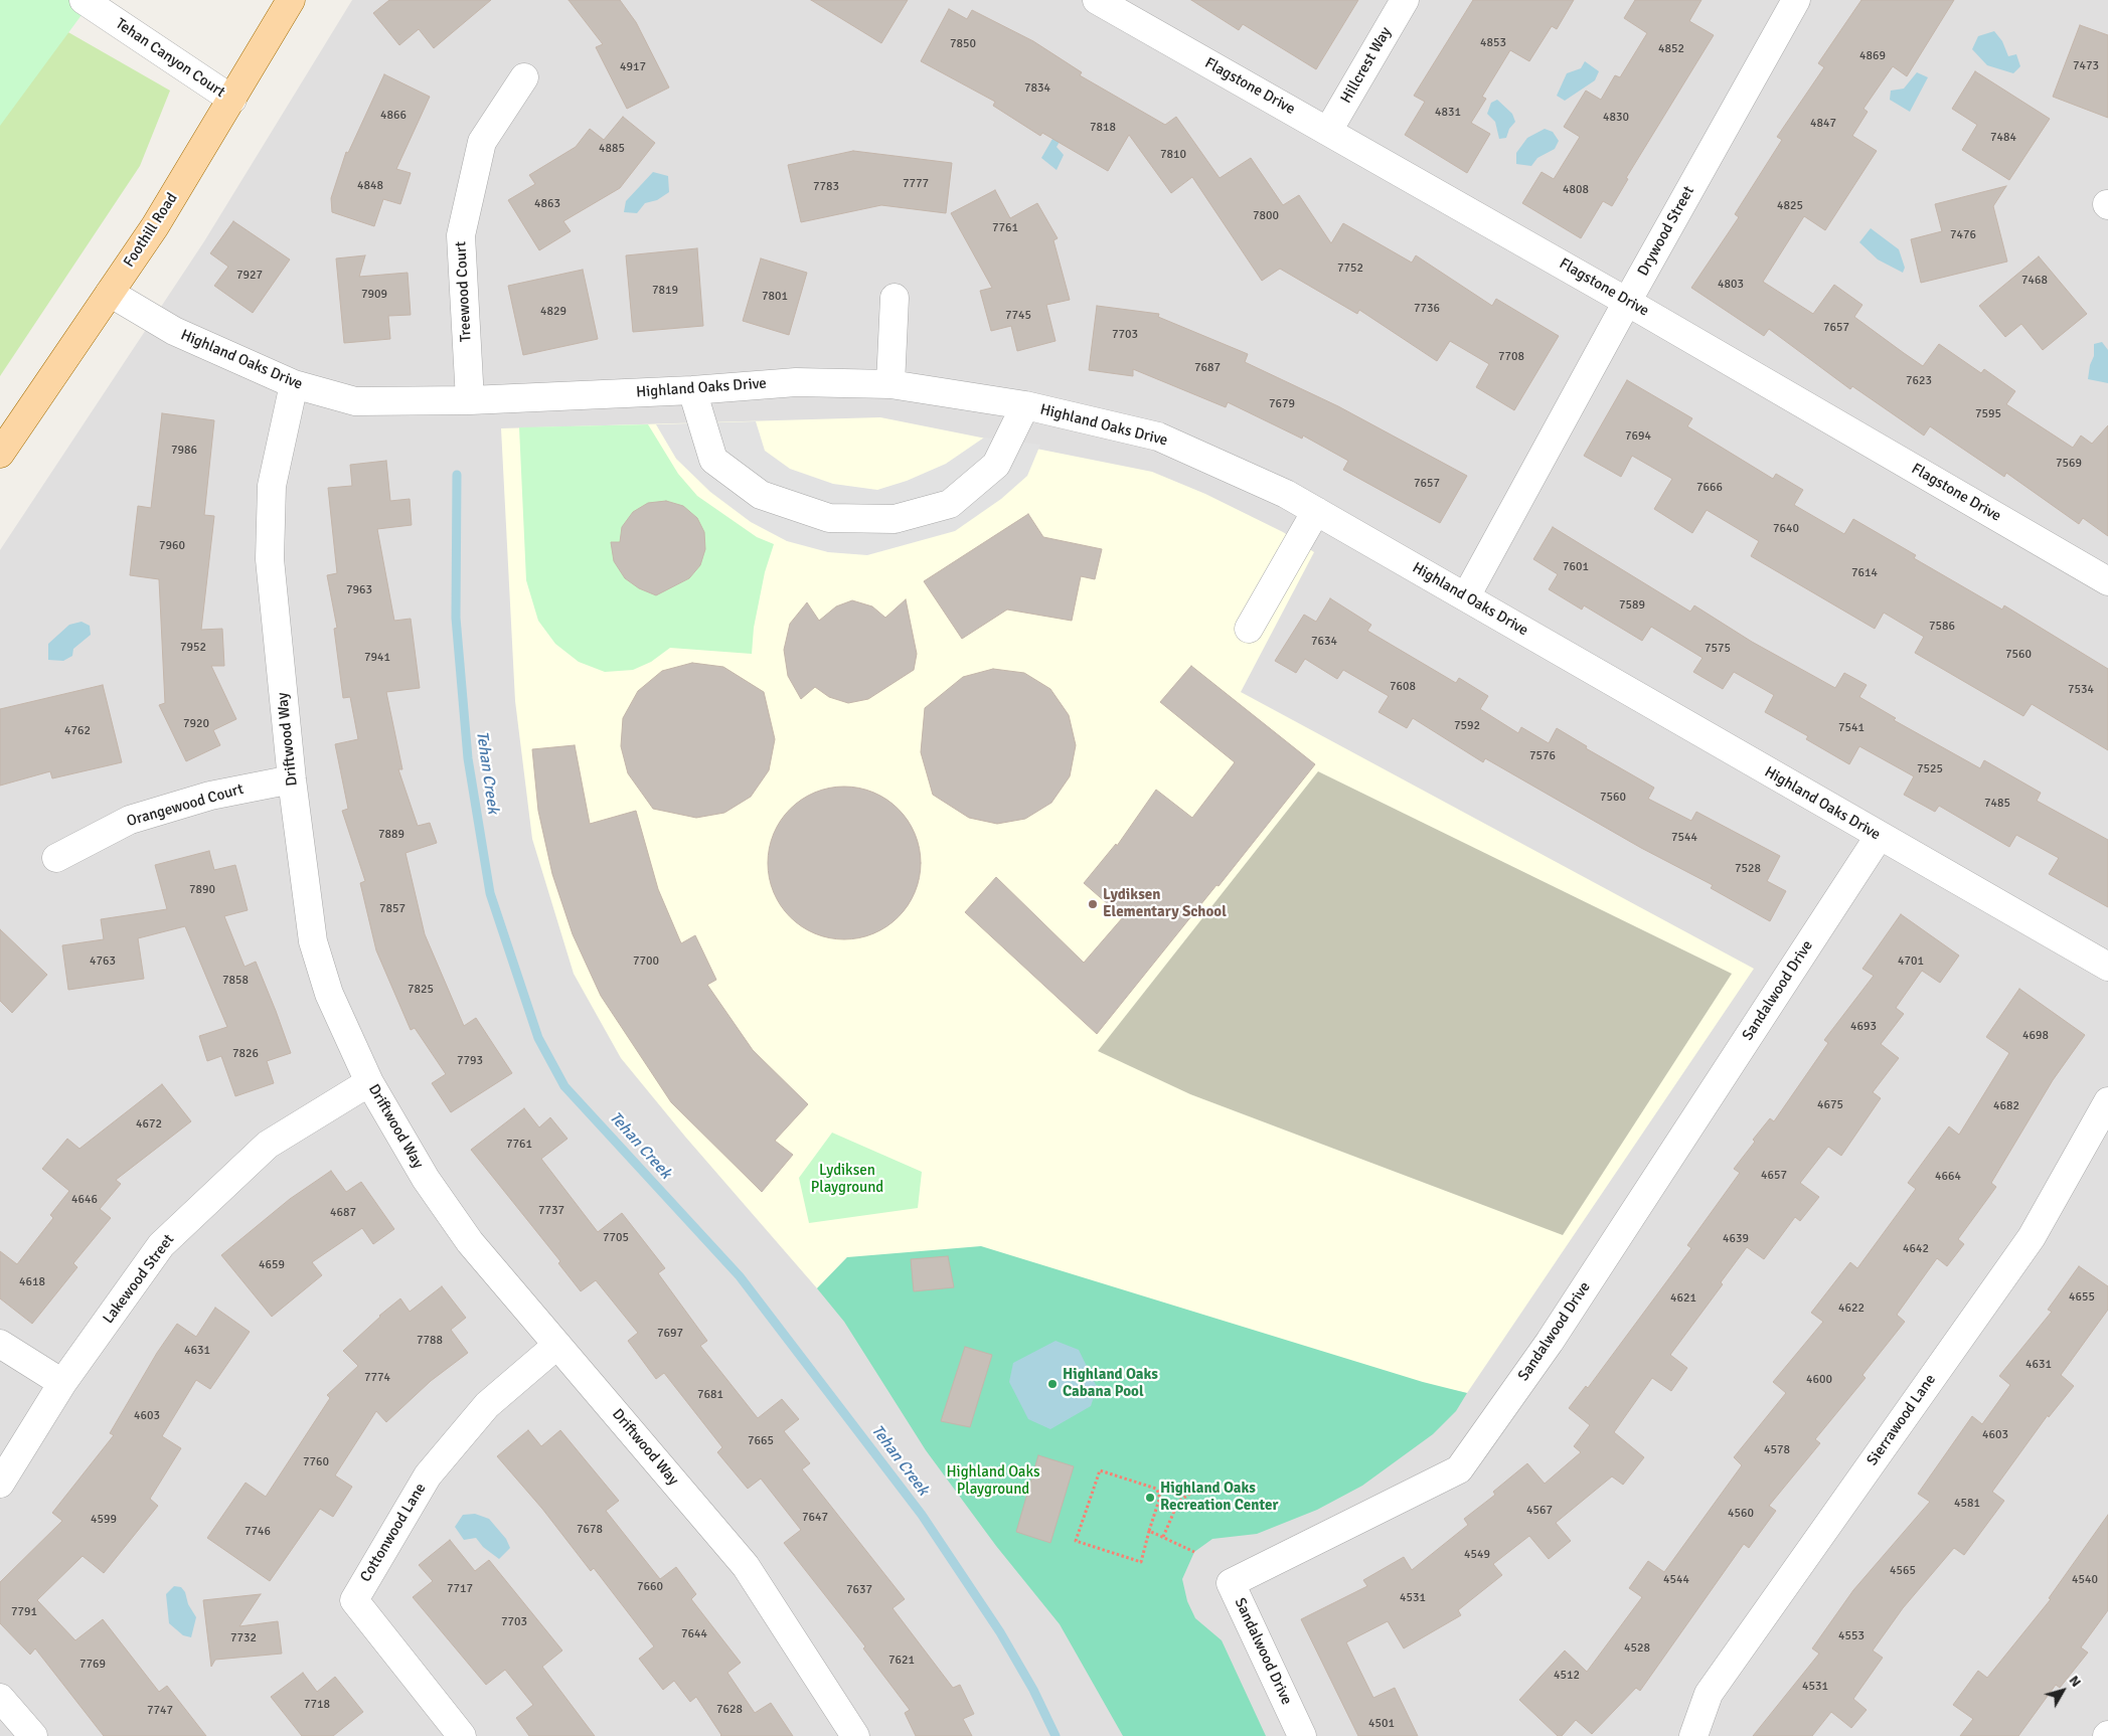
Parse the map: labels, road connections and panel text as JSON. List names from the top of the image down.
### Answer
{
  "streets": {
    "main road": ["Foothill Road"],
    "street": [
      "Tehan Canyon Court",
      "Hillcrest Way",
      "Flagstone Drive",
      "Drywood Street",
      "Treewood Court",
      "Highland Oaks Drive",
      "Driftwood Way",
      "Orangewood Court",
      "Sandalwood Drive",
      "Lakewood Street",
      "Sierrawood Lane",
      "Cottonwood Lane"
    ]
  },
  "crossings": [
    ["Tehan Canyon Court", "Foothill Road"],
    ["Hillcrest Way", "Flagstone Drive"],
    ["Flagstone Drive", "Drywood Street"],
    ["Foothill Road", "Highland Oaks Drive"],
    ["Drywood Street", "Highland Oaks Drive"],
    ["Treewood Court", "Highland Oaks Drive"],
    ["Highland Oaks Drive", "Driftwood Way"],
    ["Highland Oaks Drive", "Sandalwood Drive"],
    ["Driftwood Way", "Orangewood Court"],
    ["Driftwood Way", "Lakewood Street"],
    ["Driftwood Way", "Cottonwood Lane"]
  ],
  "water": ["Tehan Creek"],
  "parks": ["Lydiksen Playground", "Highland Oaks Playground"],
  "places": ["Lydiksen Elementary School", "Highland Oaks Cabana Pool", "Highland Oaks Recreation Center"],
  "house_numbers": [
    "4853",
    "7850",
    "4852",
    "4869",
    "7473",
    "4917",
    "7834",
    "4831",
    "4866",
    "4830",
    "4847",
    "7818",
    "7484",
    "4885",
    "7810",
    "7777",
    "4848",
    "7783",
    "4808",
    "4863",
    "4825",
    "7800",
    "7761",
    "7476",
    "7752",
    "7927",
    "7468",
    "4803",
    "7819",
    "7909",
    "7801",
    "7736",
    "4829",
    "7745",
    "7657",
    "7703",
    "7708",
    "7687",
    "7623",
    "7679",
    "7595",
    "7694",
    "7986",
    "7569",
    "7657",
    "7666",
    "7640",
    "7960",
    "7601",
    "7614",
    "7963",
    "7589",
    "7586",
    "7634",
    "7952",
    "7575",
    "7560",
    "7941",
    "7608",
    "7534",
    "7920",
    "7592",
    "7541",
    "4762",
    "7576",
    "7525",
    "7560",
    "7485",
    "7889",
    "7544",
    "7528",
    "7890",
    "7857",
    "4763",
    "7700",
    "4701",
    "7858",
    "7825",
    "4693",
    "4698",
    "7826",
    "7793",
    "4675",
    "4682",
    "4672",
    "7761",
    "4657",
    "4664",
    "4646",
    "7737",
    "4687",
    "7705",
    "4639",
    "4642",
    "4659",
    "4618",
    "4655",
    "4621",
    "4622",
    "7697",
    "7788",
    "4631",
    "4631",
    "7774",
    "4600",
    "7681",
    "4603",
    "4603",
    "7665",
    "4578",
    "7760",
    "4581",
    "4567",
    "4560",
    "7647",
    "4599",
    "7678",
    "7746",
    "4549",
    "4565",
    "4544",
    "4540",
    "7660",
    "7717",
    "7637",
    "4531",
    "7791",
    "7703",
    "7644",
    "4553",
    "7732",
    "4528",
    "7621",
    "7769",
    "4512",
    "4531",
    "7718",
    "7628",
    "7747",
    "4501"
  ],
  "north": "top right"
}
